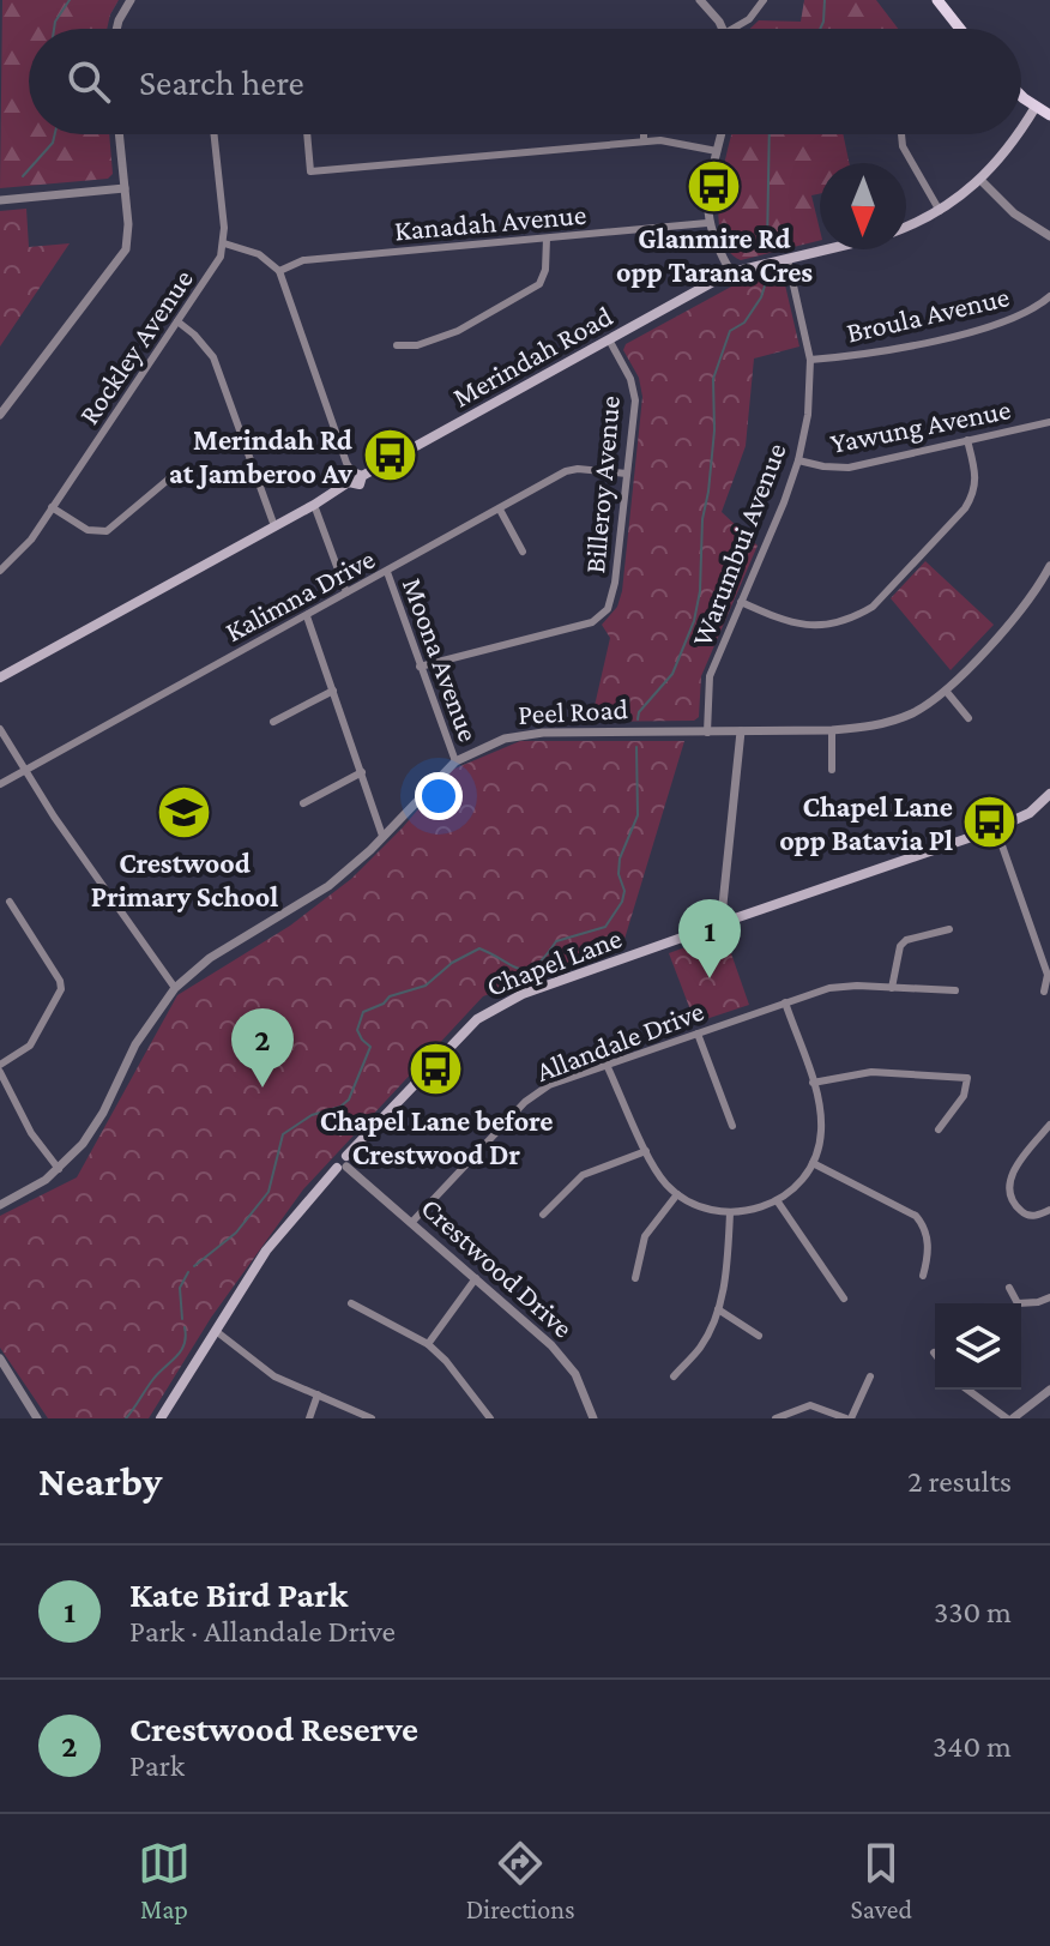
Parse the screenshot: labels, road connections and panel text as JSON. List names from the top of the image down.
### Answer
{
  "streets": {
    "main road": ["Merindah Road", "Chapel Lane"],
    "street": [
      "Kanadah Avenue",
      "Broula Avenue",
      "Rockley Avenue",
      "Yawung Avenue",
      "Billeroy Avenue",
      "Warumbui Avenue",
      "Kalimna Drive",
      "Moona Avenue",
      "Peel Road",
      "Allandale Drive",
      "Crestwood Drive"
    ]
  },
  "crossings": [
    ["Broula Avenue", "Warumbui Avenue"],
    ["Merindah Road", "Billeroy Avenue"],
    ["Merindah Road", "Warumbui Avenue"],
    ["Yawung Avenue", "Warumbui Avenue"],
    ["Billeroy Avenue", "Kalimna Drive"],
    ["Billeroy Avenue", "Moona Avenue"],
    ["Warumbui Avenue", "Peel Road"],
    ["Kalimna Drive", "Moona Avenue"],
    ["Moona Avenue", "Peel Road"],
    ["Chapel Lane", "Crestwood Drive"],
    ["Allandale Drive", "Crestwood Drive"]
  ],
  "places": {
    "bus stop": [
      "Glanmire Rd opp Tarana Cres",
      "Merindah Rd at Jamberoo Av",
      "Chapel Lane opp Batavia Pl",
      "Chapel Lane before Crestwood Dr"
    ],
    "school or university": ["Crestwood Primary School"]
  },
  "north": "bottom",
  "page": {
    "search": "Search here",
    "pins": ["1", "2"],
    "heading": ["Nearby", "2 results"],
    "list": [
      {
        "mark": "1",
        "name": "Kate Bird Park",
        "note": "Park · Allandale Drive",
        "value": "330 m"
      },
      {
        "mark": "2",
        "name": "Crestwood Reserve",
        "note": "Park",
        "value": "340 m"
      }
    ],
    "nav": ["Map", "Directions", "Saved"]
  }
}
